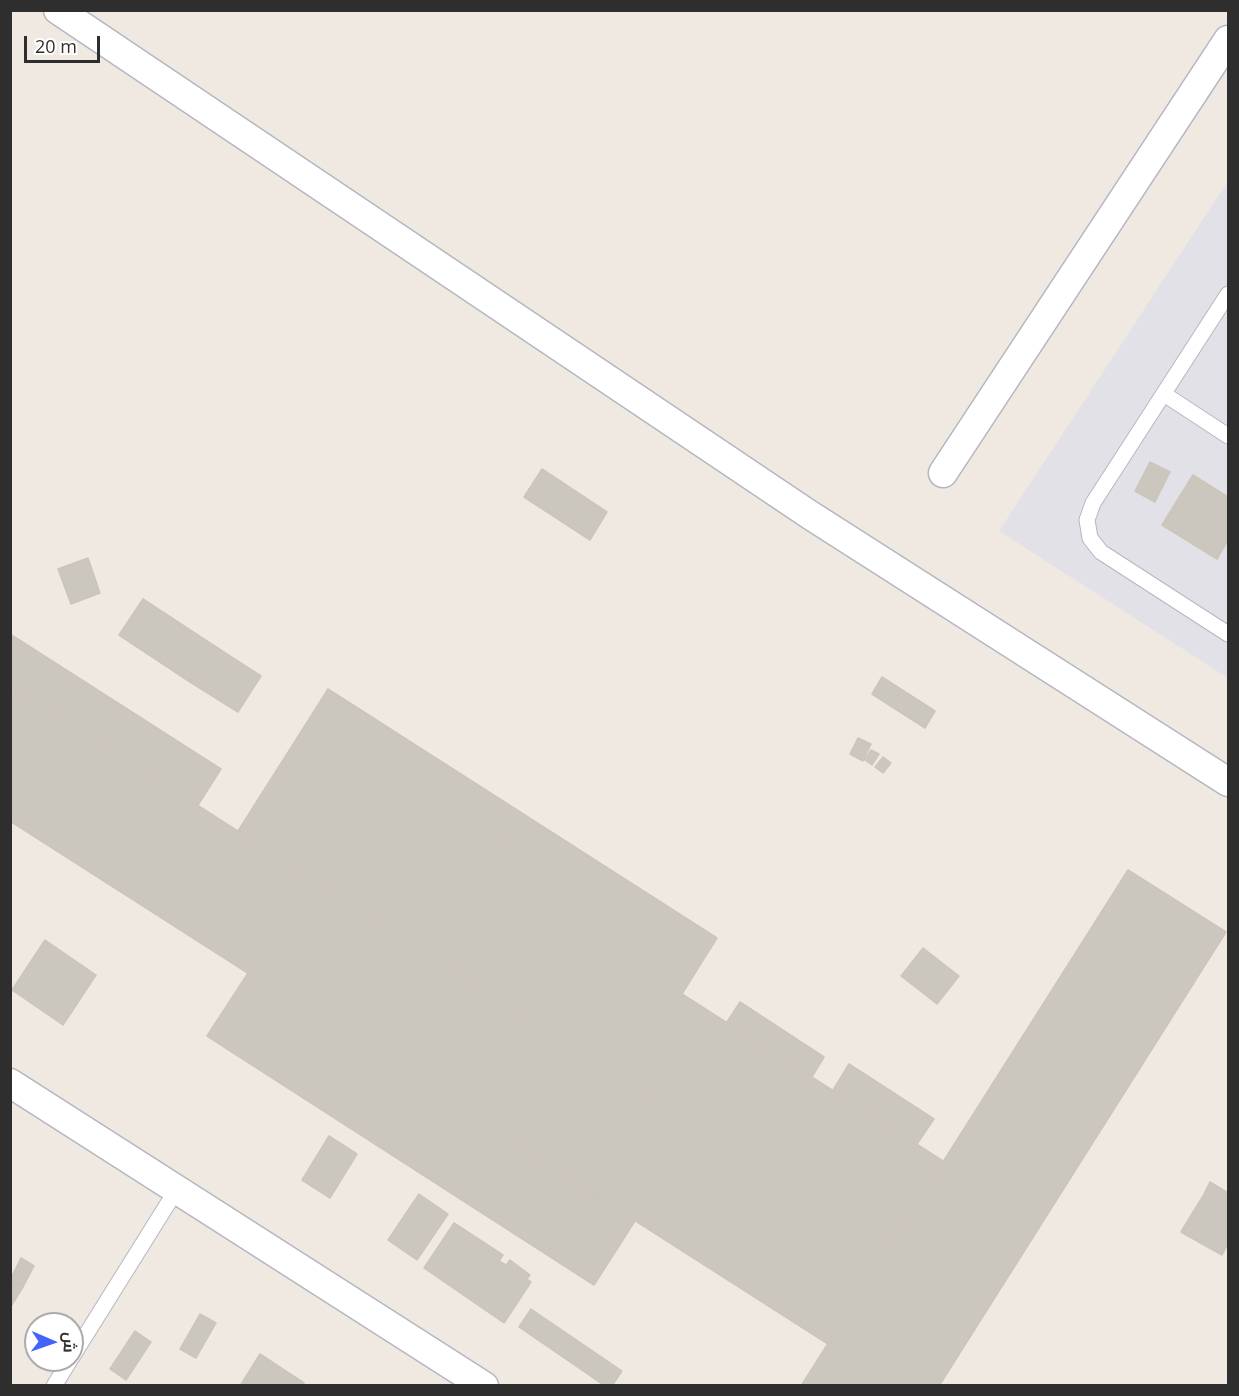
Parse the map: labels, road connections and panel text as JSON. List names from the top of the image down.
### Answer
{
  "scale_bar": "20 m",
  "north": "right"
}
